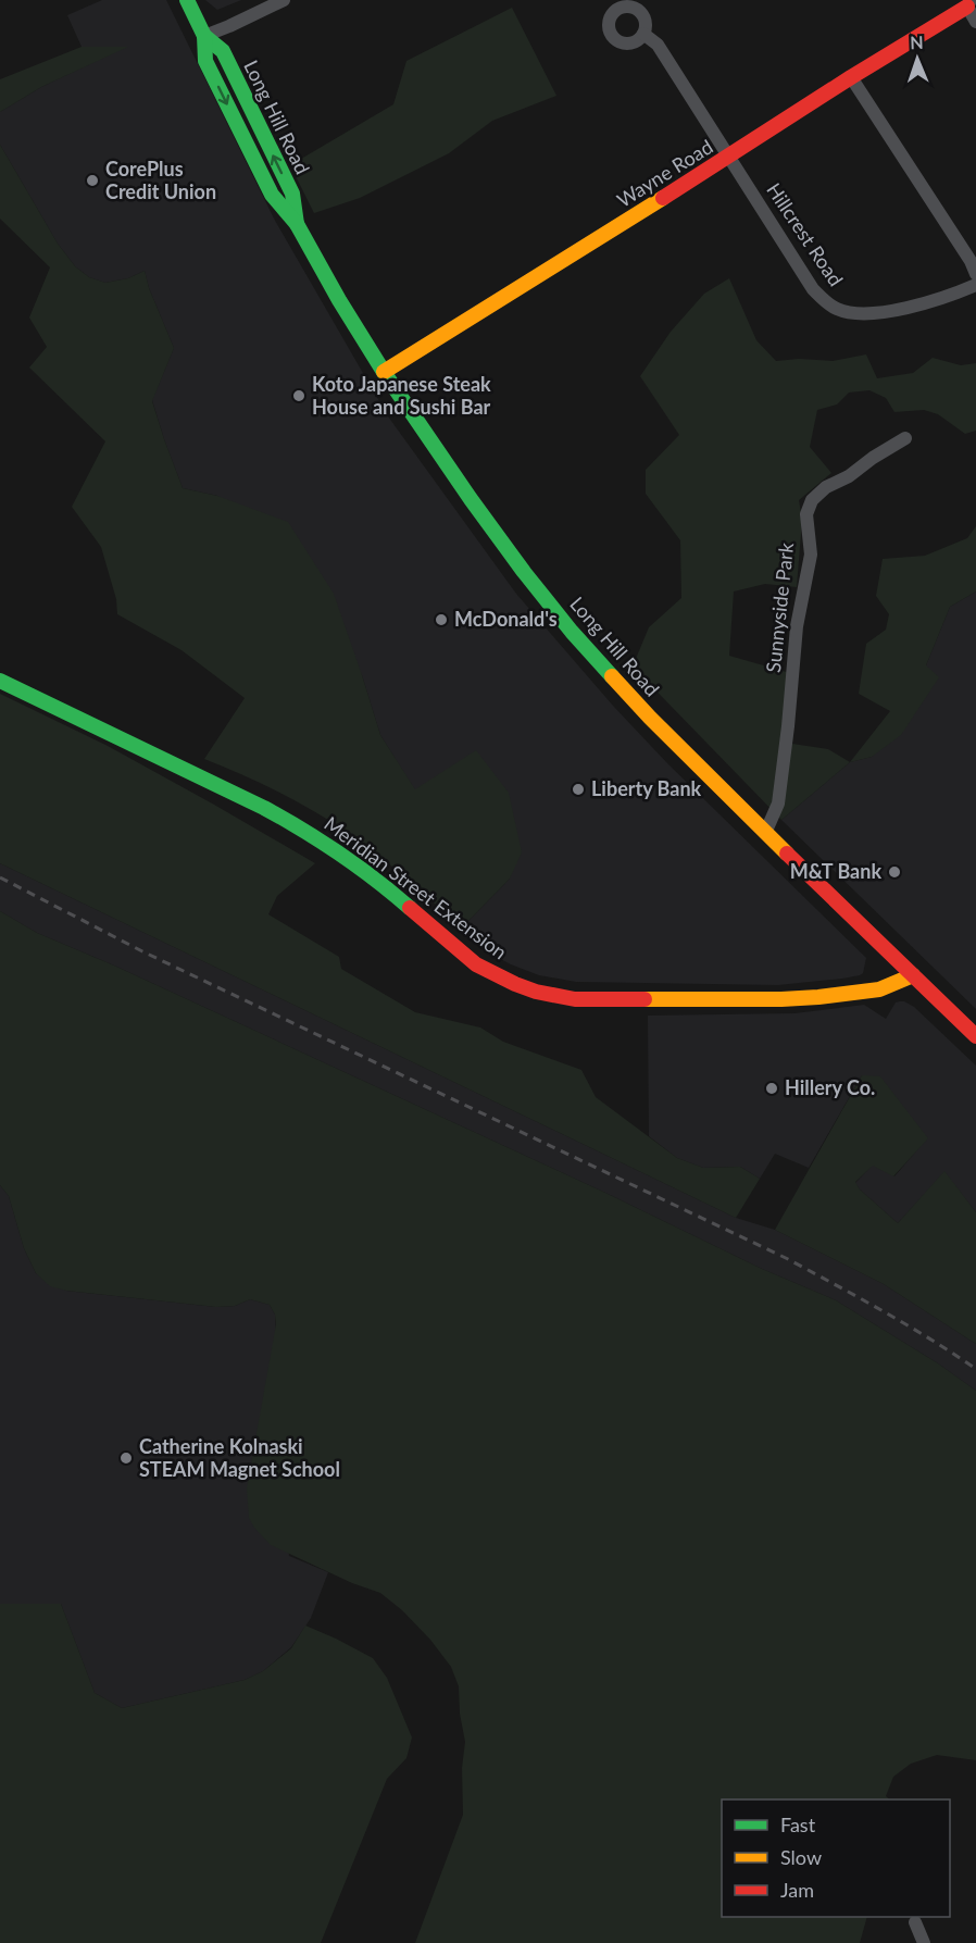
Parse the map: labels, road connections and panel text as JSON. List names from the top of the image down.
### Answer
{
  "streets": {
    "street": [
      "Long Hill Road",
      "Wayne Road",
      "Hillcrest Road",
      "Sunnyside Park",
      "Meridian Street Extension"
    ]
  },
  "crossings": [
    ["Long Hill Road", "Wayne Road"],
    ["Long Hill Road", "Sunnyside Park"],
    ["Long Hill Road", "Meridian Street Extension"],
    ["Wayne Road", "Hillcrest Road"]
  ],
  "places": [
    "CorePlus Credit Union",
    "Koto Japanese Steak House and Sushi Bar",
    "McDonald's",
    "Liberty Bank",
    "M&T Bank",
    "Hillery Co.",
    "Catherine Kolnaski STEAM Magnet School"
  ],
  "legend": ["Fast", "Slow", "Jam"],
  "north": "top"
}
